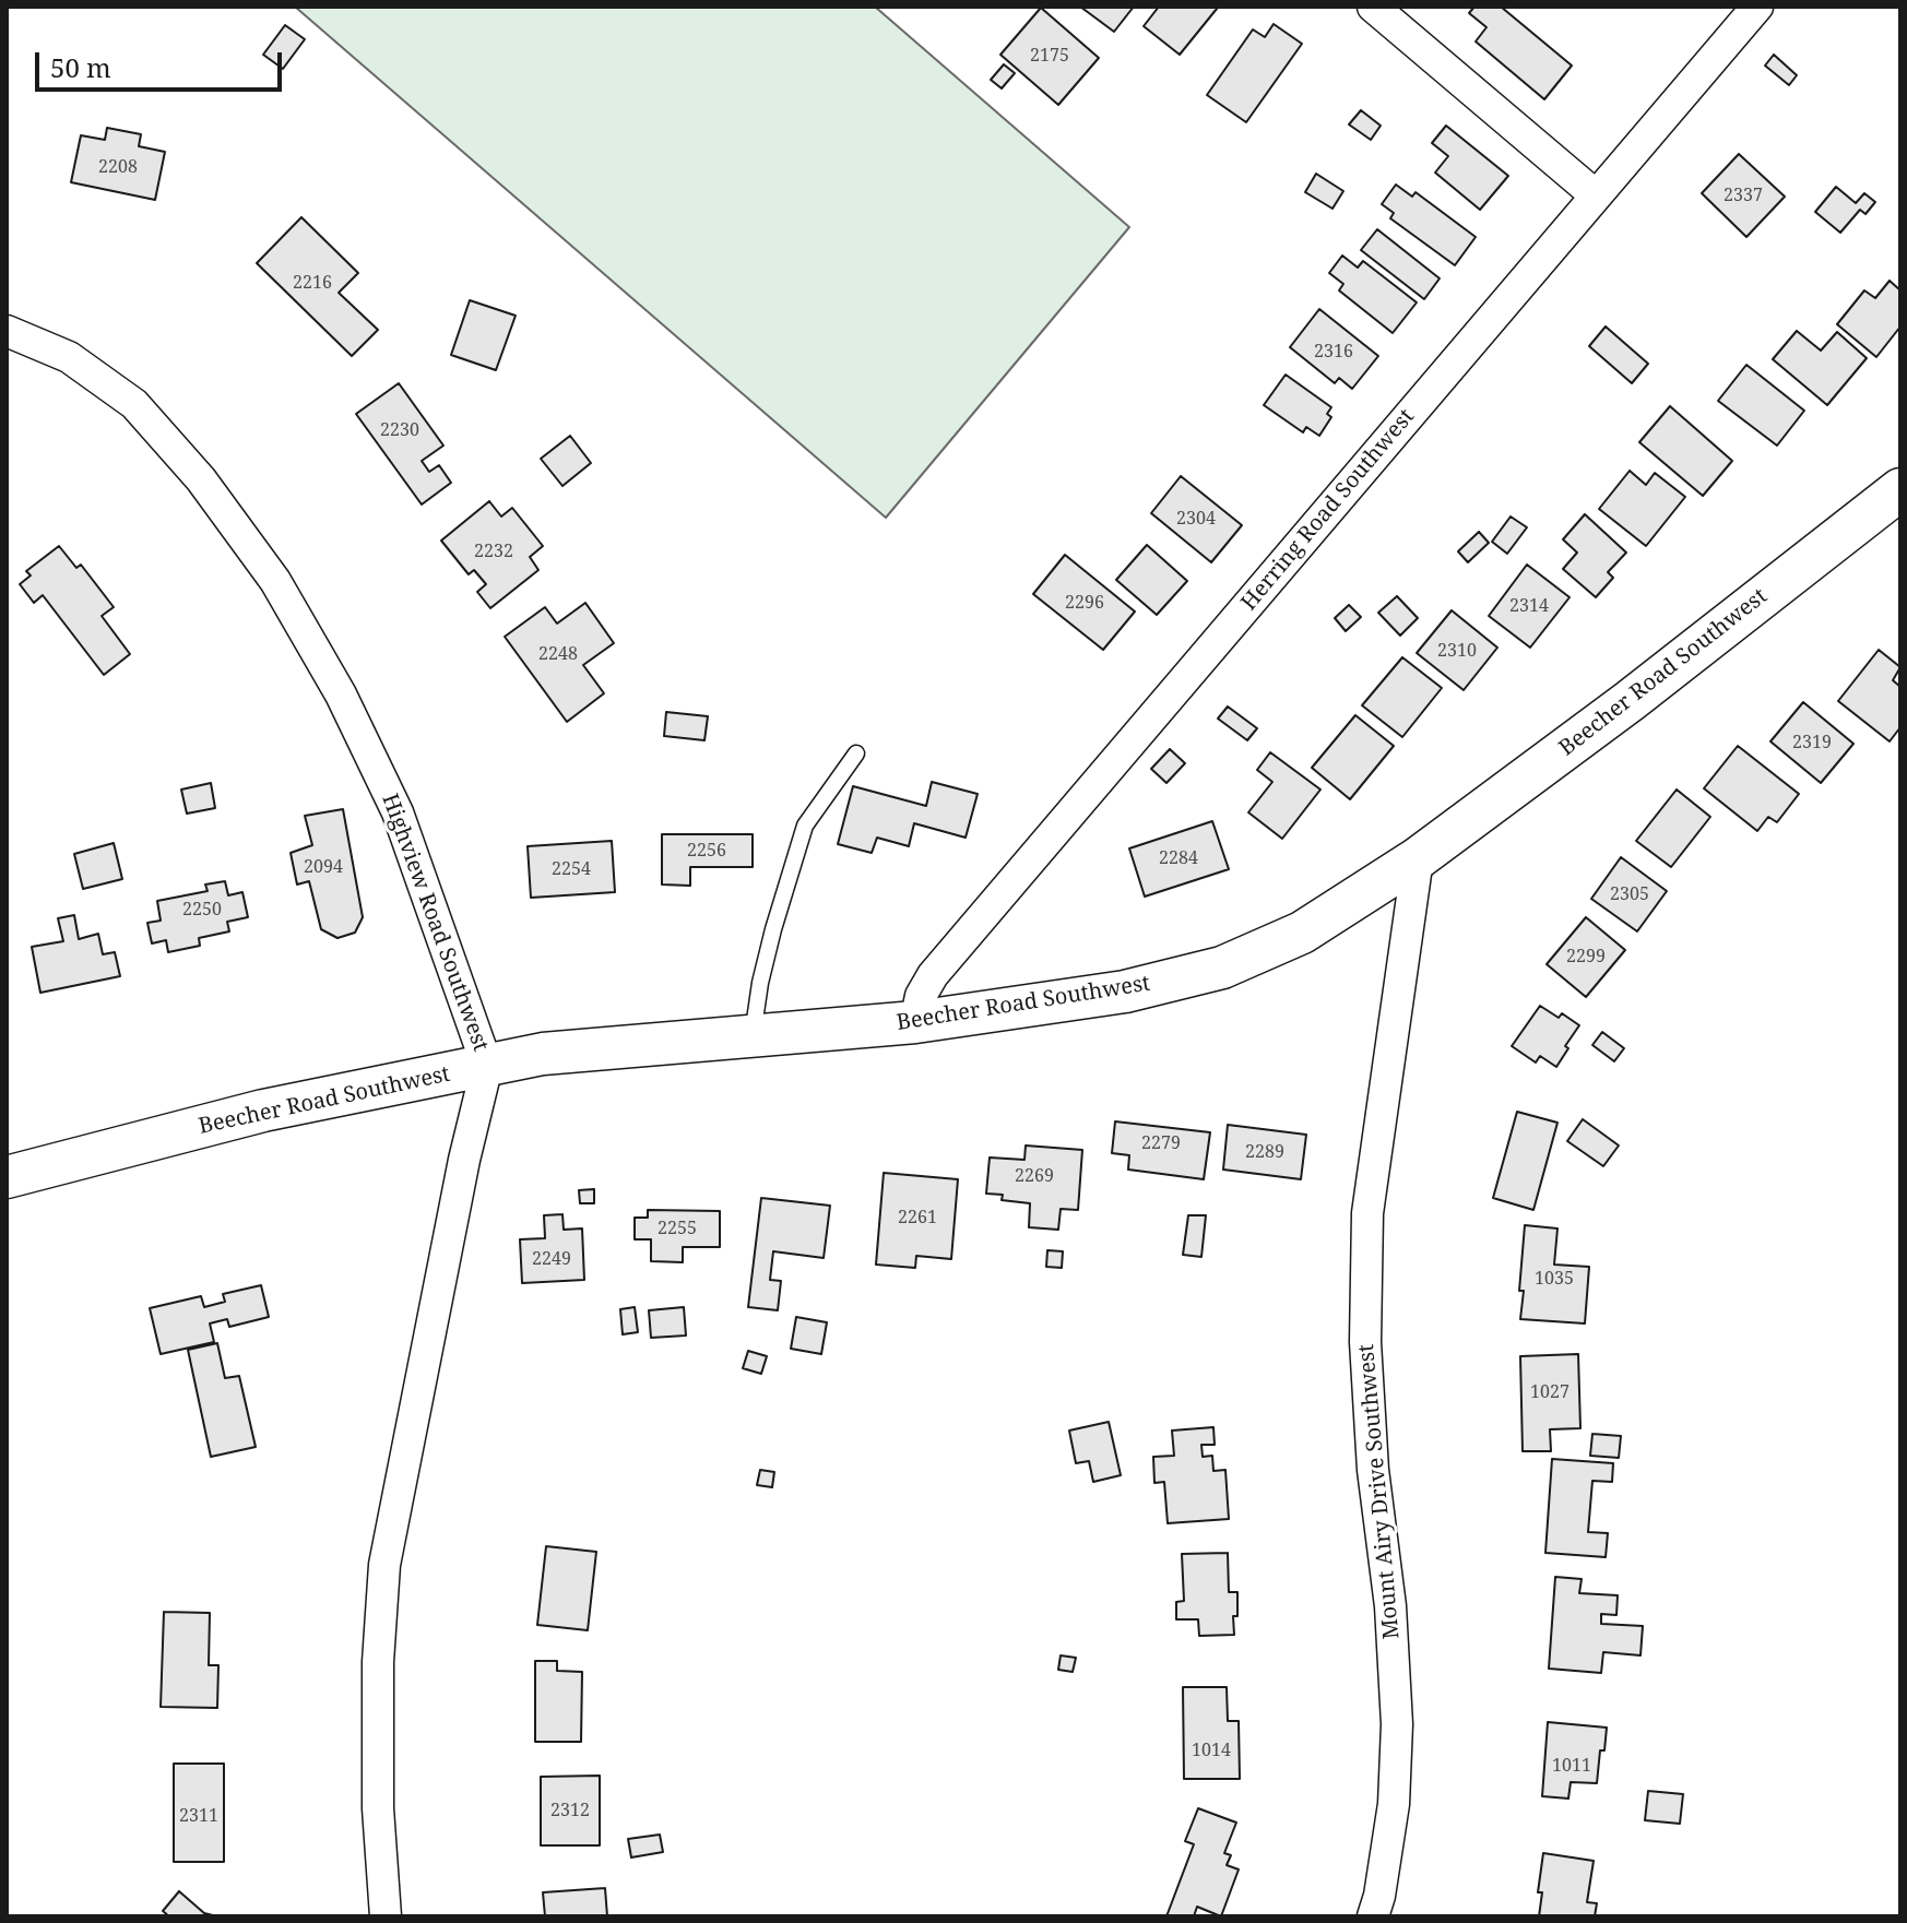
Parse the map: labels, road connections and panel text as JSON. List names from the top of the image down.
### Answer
{
  "streets": {
    "street": [
      "Herring Road Southwest",
      "Beecher Road Southwest",
      "Highview Road Southwest",
      "Mount Airy Drive Southwest"
    ]
  },
  "crossings": [
    ["Herring Road Southwest", "Beecher Road Southwest"],
    ["Beecher Road Southwest", "Highview Road Southwest"],
    ["Beecher Road Southwest", "Mount Airy Drive Southwest"]
  ],
  "house_numbers": [
    "2175",
    "2208",
    "2337",
    "2216",
    "2316",
    "2230",
    "2304",
    "2232",
    "2296",
    "2314",
    "2310",
    "2248",
    "2319",
    "2256",
    "2284",
    "2094",
    "2254",
    "2305",
    "2250",
    "2299",
    "2279",
    "2289",
    "2269",
    "2261",
    "2255",
    "2249",
    "1035",
    "1027",
    "1014",
    "1011",
    "2312",
    "2311"
  ],
  "scale_bar": "50 m"
}
